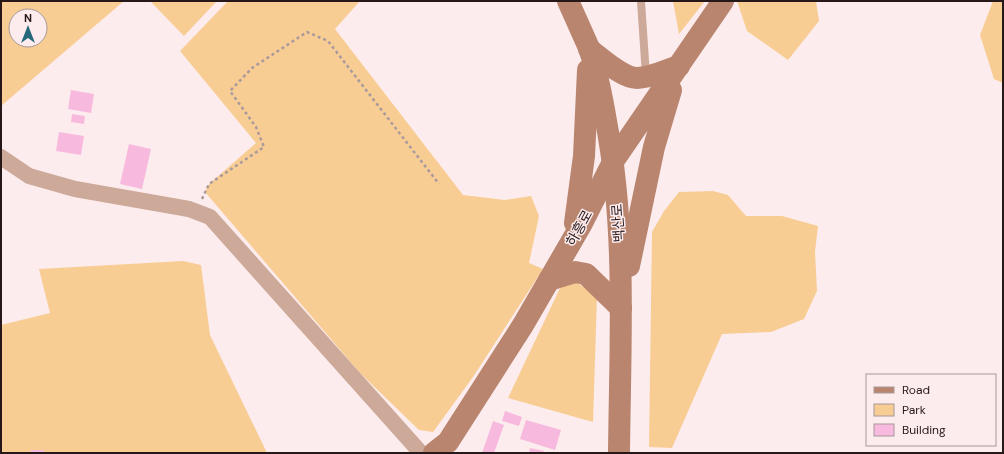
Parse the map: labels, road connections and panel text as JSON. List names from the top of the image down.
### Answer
{
  "streets": {
    "main road": ["백산로", "하흥로"]
  },
  "crossings": [
    ["백산로", "하흥로"]
  ],
  "legend": ["Road", "Park", "Building"],
  "north": "top"
}
